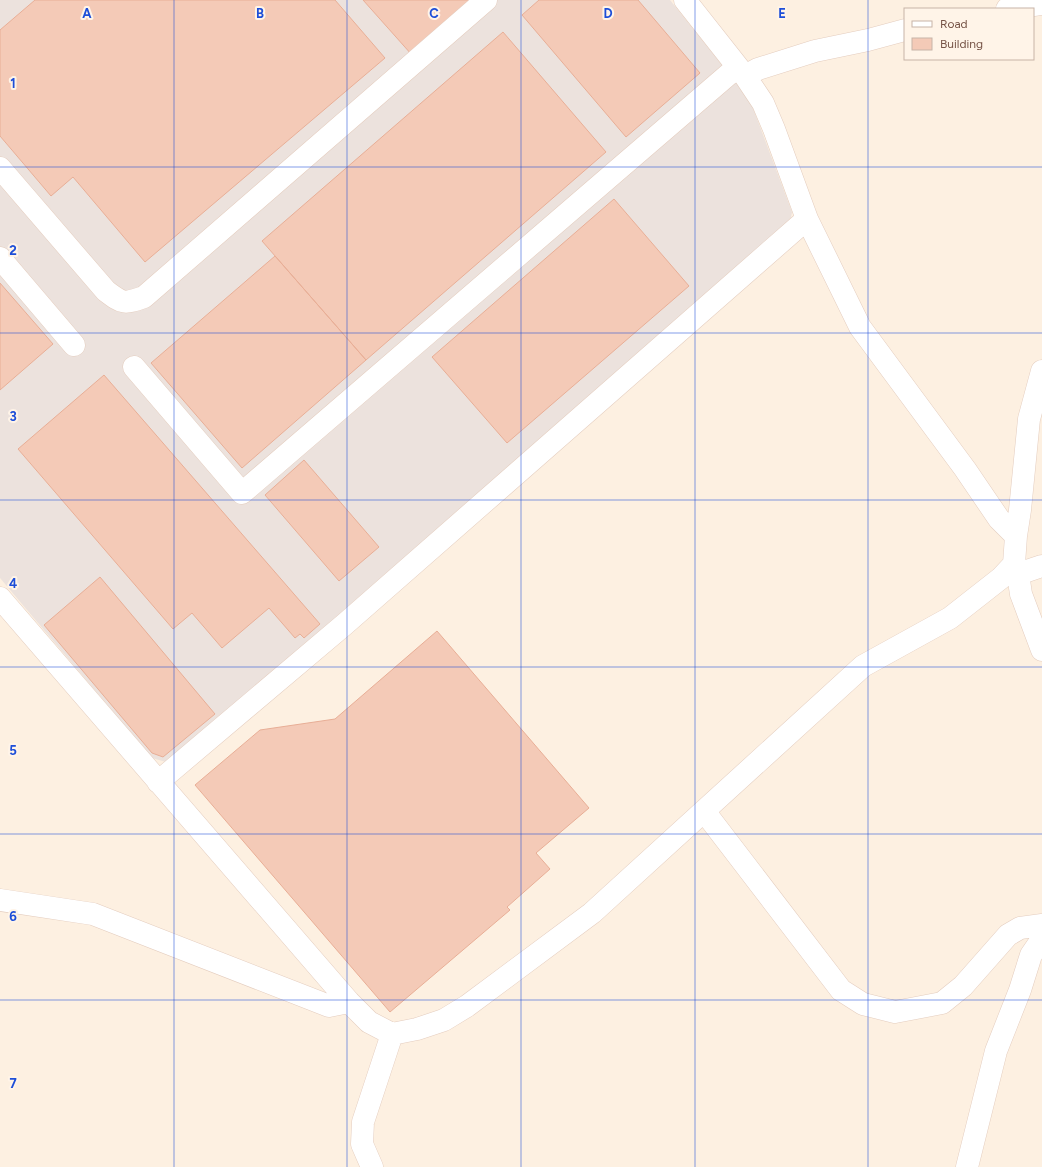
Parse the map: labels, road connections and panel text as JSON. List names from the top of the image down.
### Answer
{
  "legend": ["Road", "Building"],
  "grid": {
    "columns": [
      "A",
      "B",
      "C",
      "D",
      "E"
    ],
    "rows": [
      "1",
      "2",
      "3",
      "4",
      "5",
      "6",
      "7"
    ]
  }
}
